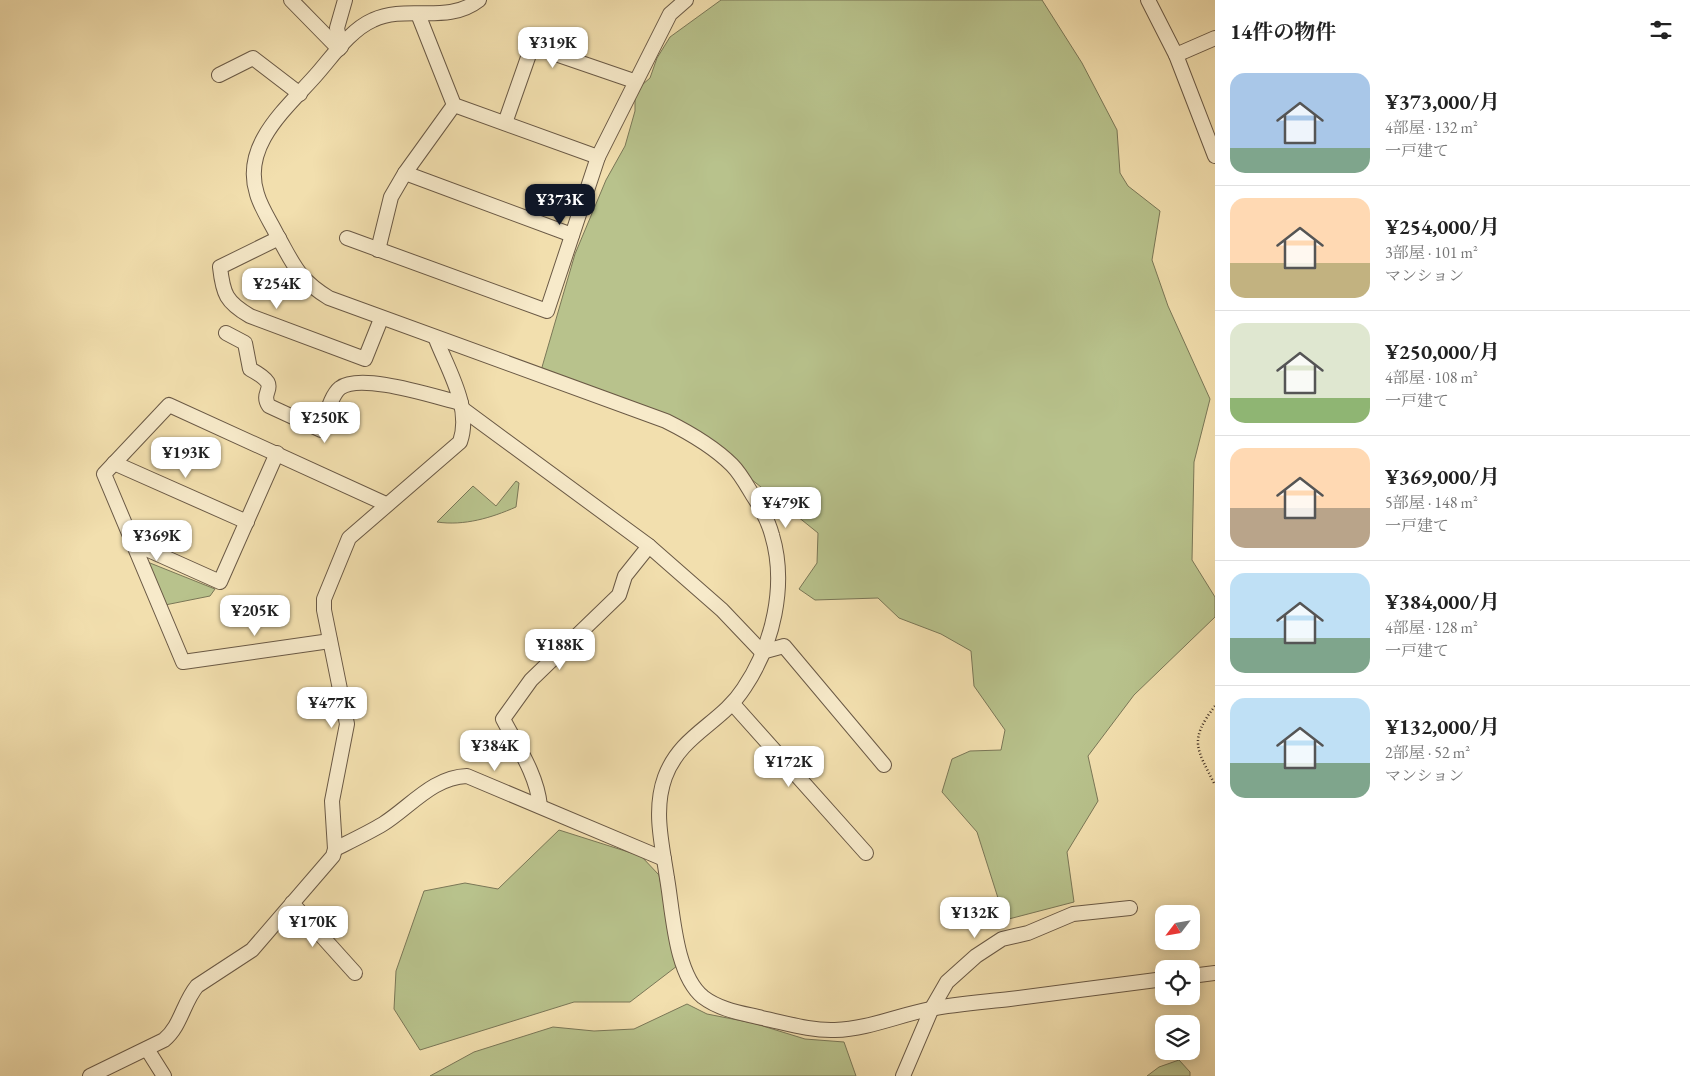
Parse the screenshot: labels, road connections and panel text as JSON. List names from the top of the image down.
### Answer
{
  "north": "bottom left",
  "page": {
    "heading": "14件の物件",
    "price": [
      "¥319K",
      "¥373K",
      "¥254K",
      "¥250K",
      "¥193K",
      "¥479K",
      "¥369K",
      "¥205K",
      "¥188K",
      "¥477K",
      "¥384K",
      "¥172K",
      "¥132K",
      "¥170K"
    ],
    "list": [
      {
        "name": "¥373,000/月",
        "note": "4部屋 · 132 m² · 一戸建て"
      },
      {
        "name": "¥254,000/月",
        "note": "3部屋 · 101 m² · マンション"
      },
      {
        "name": "¥250,000/月",
        "note": "4部屋 · 108 m² · 一戸建て"
      },
      {
        "name": "¥369,000/月",
        "note": "5部屋 · 148 m² · 一戸建て"
      },
      {
        "name": "¥384,000/月",
        "note": "4部屋 · 128 m² · 一戸建て"
      },
      {
        "name": "¥132,000/月",
        "note": "2部屋 · 52 m² · マンション"
      }
    ]
  }
}
